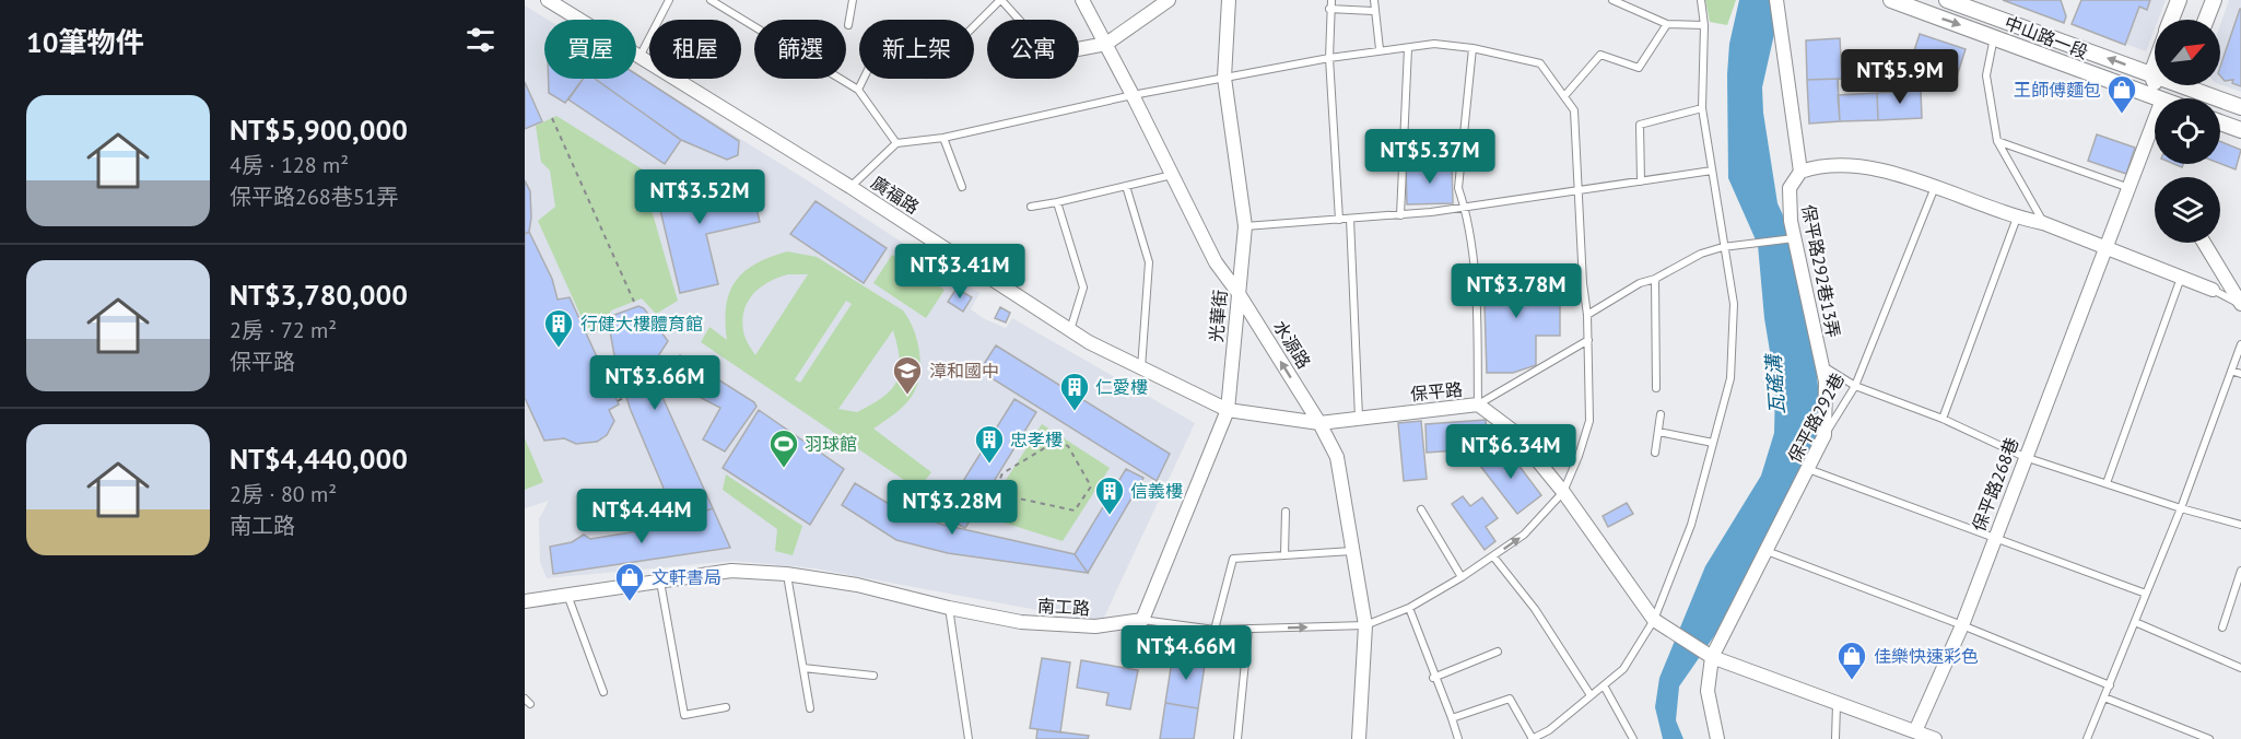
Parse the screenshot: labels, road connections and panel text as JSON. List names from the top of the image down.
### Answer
{
  "streets": {
    "street": [
      "中山路一段",
      "廣福路",
      "保平路292巷13弄",
      "光華街",
      "水源路",
      "保平路",
      "保平路292巷",
      "保平路268巷",
      "南工路"
    ]
  },
  "crossings": [
    ["廣福路", "光華街"],
    ["廣福路", "保平路"],
    ["保平路292巷13弄", "保平路292巷"],
    ["光華街", "水源路"],
    ["光華街", "保平路"],
    ["光華街", "南工路"],
    ["水源路", "保平路"],
    ["水源路", "南工路"],
    ["保平路", "保平路292巷"],
    ["保平路", "南工路"]
  ],
  "water": ["瓦磘溝"],
  "places": {
    "shop": ["王師傅麵包", "文軒書局", "佳樂快速彩色"],
    "building": [
      "行健大樓體育館",
      "仁愛樓",
      "忠孝樓",
      "信義樓"
    ],
    "school or university": ["漳和國中"],
    "sports": ["羽球館"]
  },
  "north": "top right",
  "page": {
    "heading": "10筆物件",
    "chip": [
      "買屋",
      "租屋",
      "篩選",
      "新上架",
      "公寓"
    ],
    "price": [
      "NT$5.9M",
      "NT$5.37M",
      "NT$3.52M",
      "NT$3.41M",
      "NT$3.78M",
      "NT$3.66M",
      "NT$6.34M",
      "NT$3.28M",
      "NT$4.44M",
      "NT$4.66M"
    ],
    "list": [
      {
        "name": "NT$5,900,000",
        "note": "4房 · 128 m² · 保平路268巷51弄"
      },
      {
        "name": "NT$3,780,000",
        "note": "2房 · 72 m² · 保平路"
      },
      {
        "name": "NT$4,440,000",
        "note": "2房 · 80 m² · 南工路"
      }
    ]
  }
}
